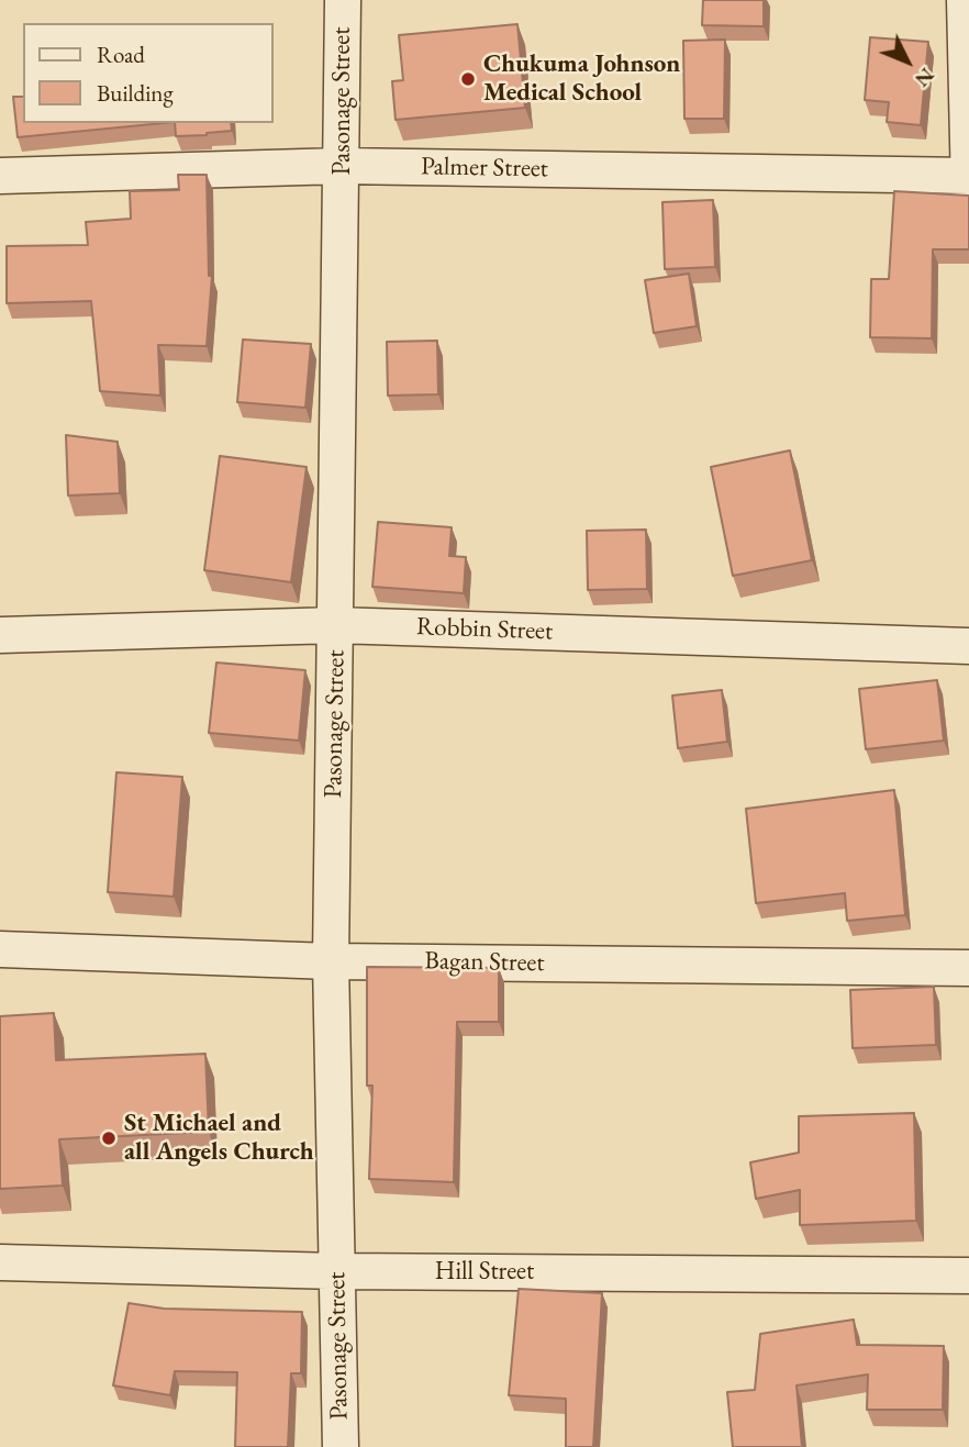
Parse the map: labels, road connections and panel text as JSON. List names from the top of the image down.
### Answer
{
  "streets": {
    "street": [
      "Pasonage Street",
      "Palmer Street",
      "Robbin Street",
      "Bagan Street",
      "Hill Street"
    ]
  },
  "crossings": [
    ["Pasonage Street", "Palmer Street"],
    ["Pasonage Street", "Robbin Street"],
    ["Pasonage Street", "Bagan Street"],
    ["Pasonage Street", "Hill Street"]
  ],
  "places": ["Chukuma Johnson Medical School", "St Michael and all Angels Church"],
  "legend": ["Road", "Building"],
  "north": "bottom right"
}
